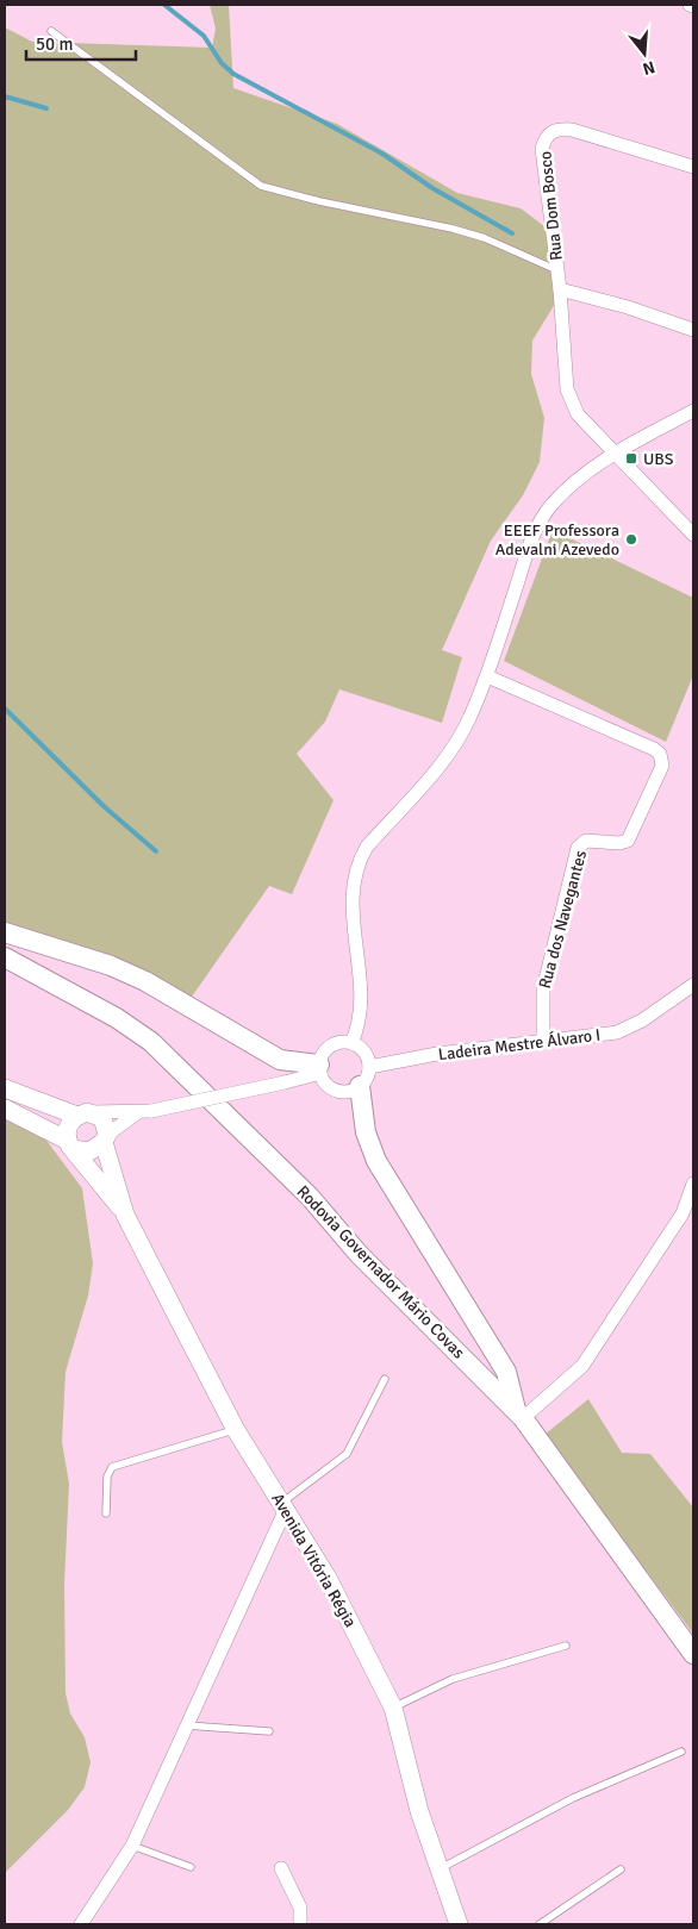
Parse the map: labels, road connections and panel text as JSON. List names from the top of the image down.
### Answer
{
  "streets": {
    "main road": ["Rodovia Governador Mário Covas"],
    "street": [
      "Rua Dom Bosco",
      "Rua dos Navegantes",
      "Ladeira Mestre Álvaro I",
      "Avenida Vitória Régia"
    ]
  },
  "crossings": [
    ["Rua dos Navegantes", "Ladeira Mestre Álvaro I"]
  ],
  "places": {
    "transit": ["UBS"],
    "other": ["EEEF Professora Adevalni Azevedo"]
  },
  "scale_bar": "50 m",
  "north": "bottom"
}
